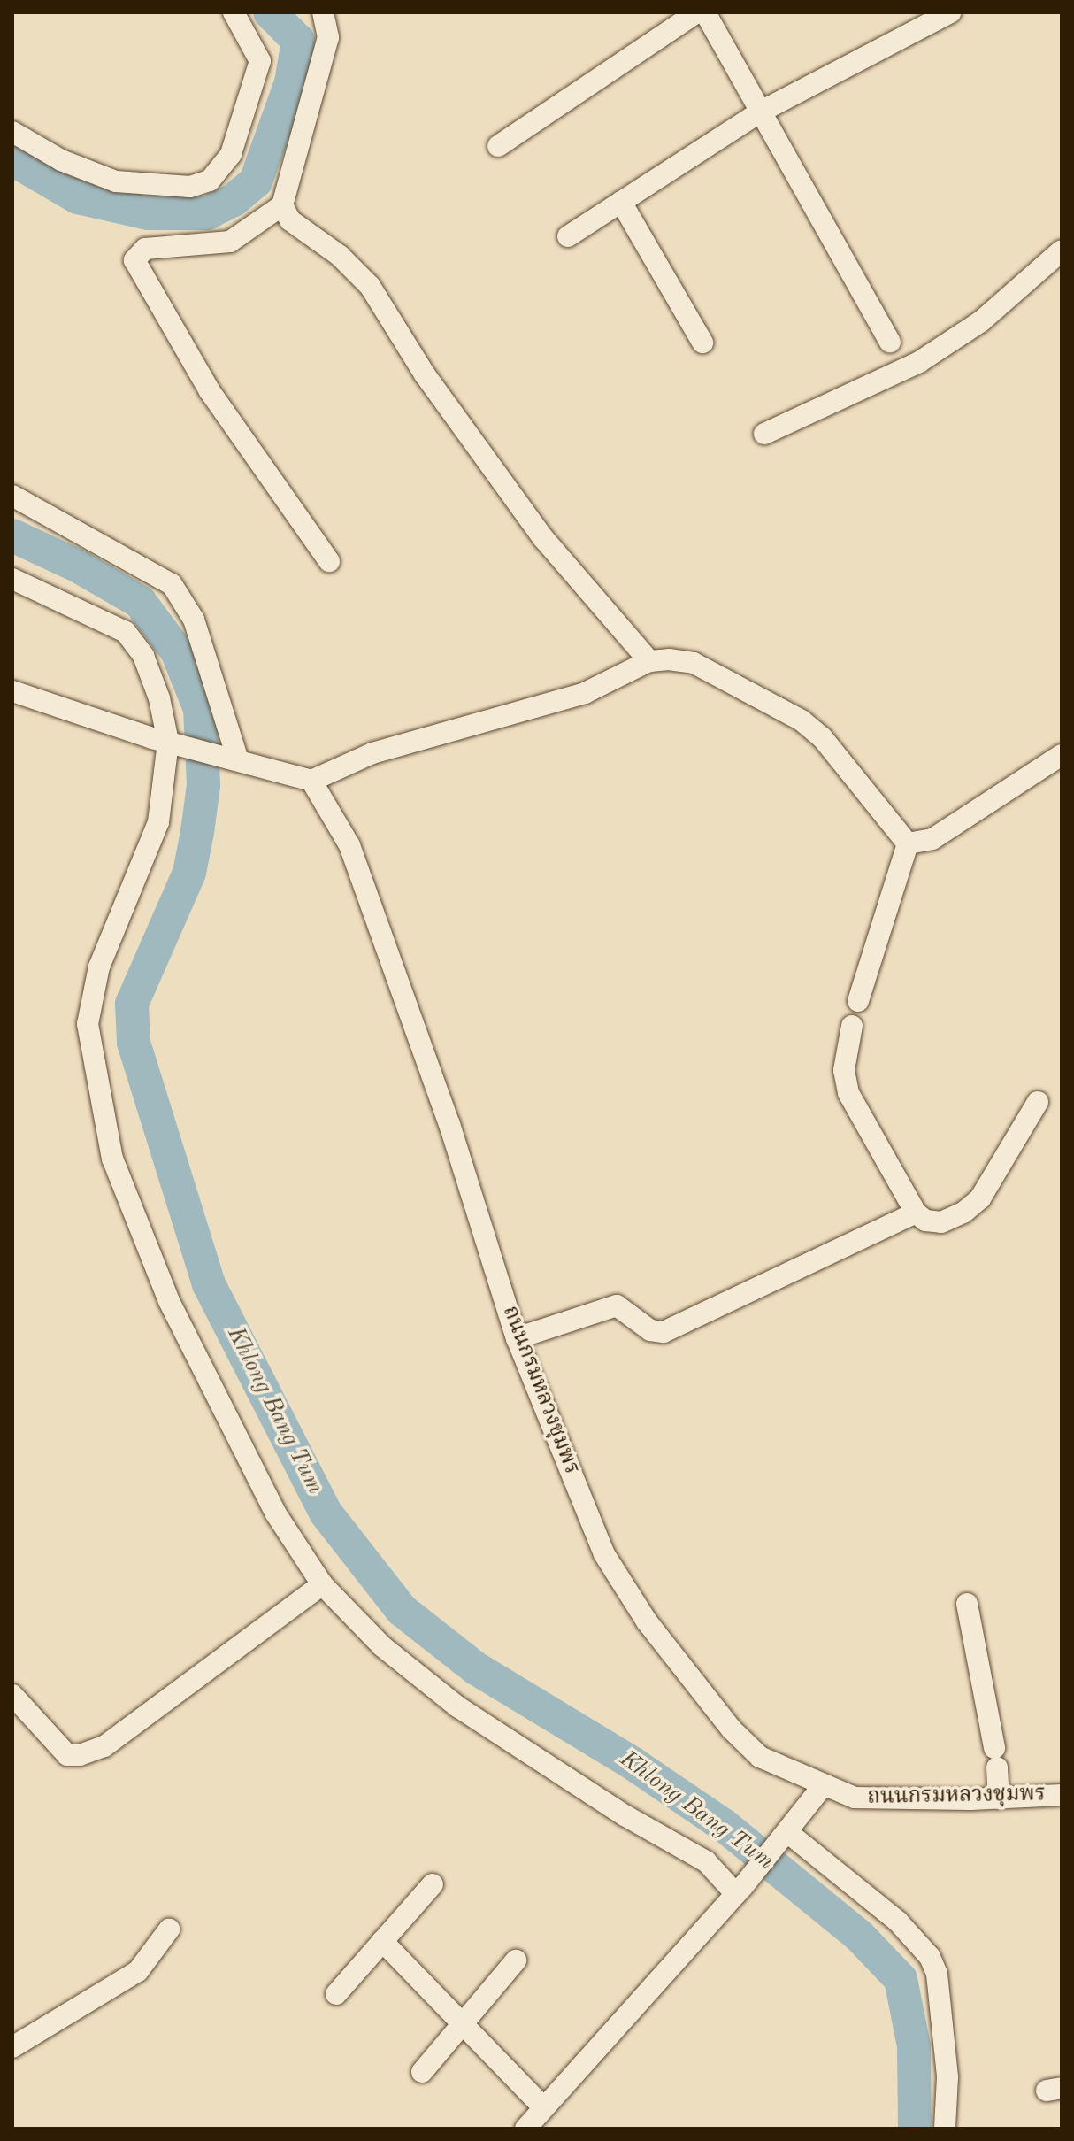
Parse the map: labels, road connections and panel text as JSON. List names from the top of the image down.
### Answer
{
  "streets": {
    "street": ["ถนนกรมหลวงชุมพร"]
  },
  "water": ["Khlong Bang Tum"]
}
